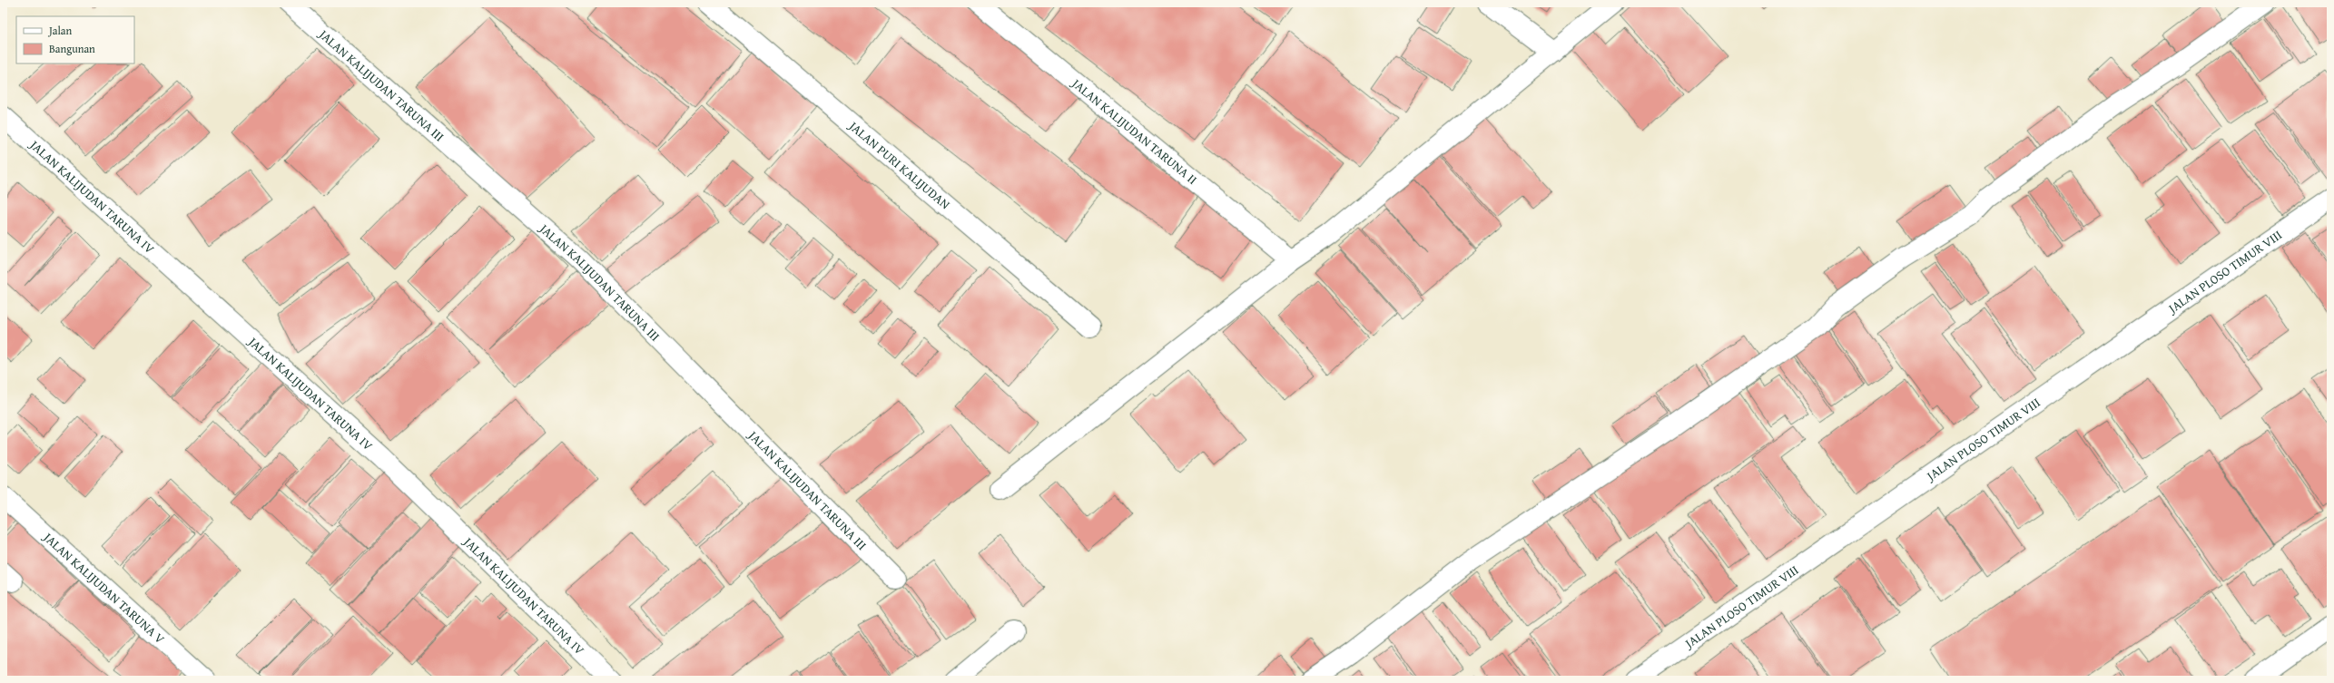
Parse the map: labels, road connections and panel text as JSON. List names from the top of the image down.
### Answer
{
  "streets": {
    "street": [
      "JALAN KALIJUDAN TARUNA III",
      "JALAN KALIJUDAN TARUNA II",
      "JALAN PURI KALIJUDAN",
      "JALAN KALIJUDAN TARUNA IV",
      "JALAN PLOSO TIMUR VIII",
      "JALAN KALIJUDAN TARUNA V"
    ]
  },
  "legend": ["Jalan", "Bangunan"]
}
